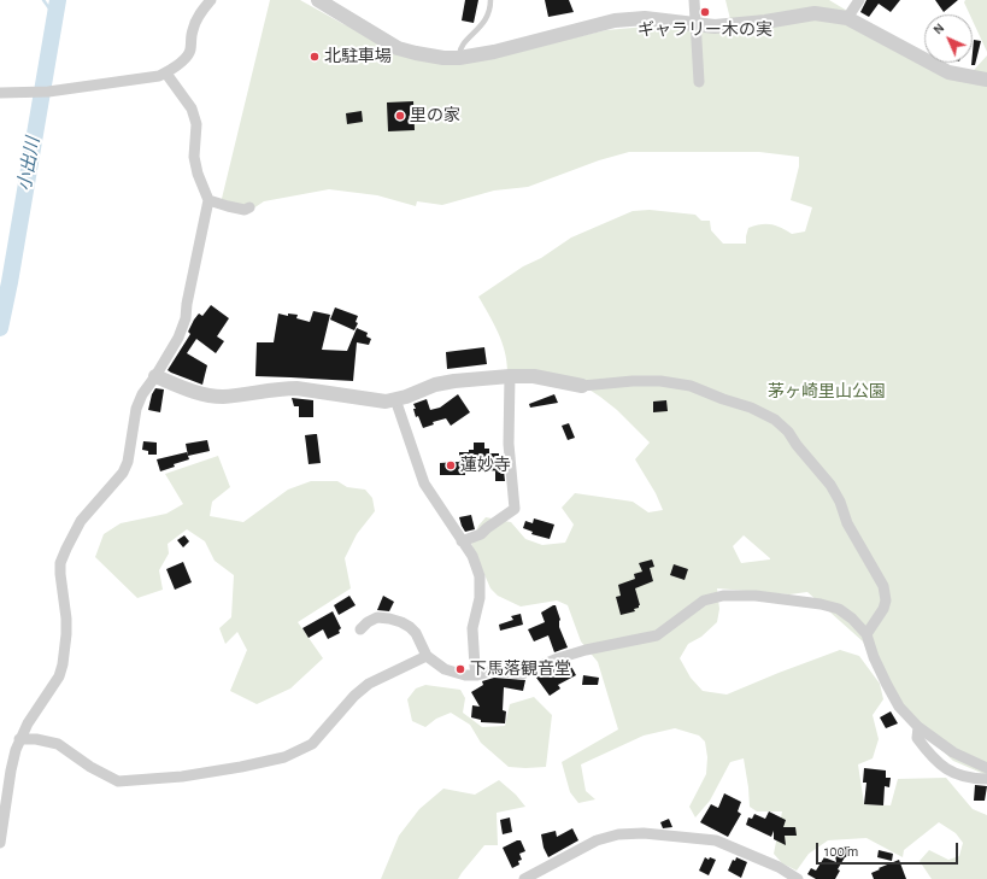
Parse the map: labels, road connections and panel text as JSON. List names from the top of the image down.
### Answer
{
  "water": ["小出川"],
  "parks": ["茅ヶ崎里山公園"],
  "places": [
    "ギャラリー木の実",
    "北駐車場",
    "里の家",
    "蓮妙寺",
    "下馬落観音堂"
  ],
  "scale_bar": "100 m",
  "north": "top left"
}
